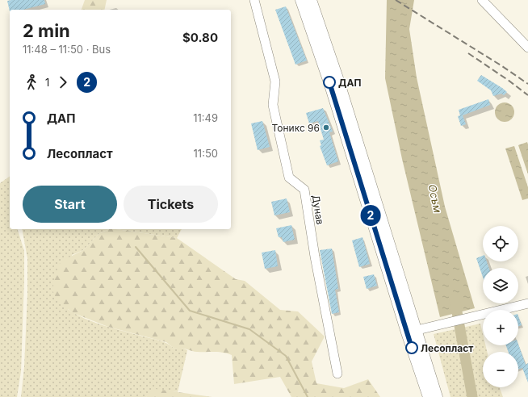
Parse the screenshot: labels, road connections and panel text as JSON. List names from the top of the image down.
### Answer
{
  "streets": {
    "street": ["Дунав"]
  },
  "water": ["Осъм"],
  "places": ["ДАП", "Тоникс 96", "Лесопласт"],
  "lines": ["bus line 2"],
  "page": {
    "on_map": "2",
    "heading": ["2 min", "11:48 – 11:50 · Bus", "$0.80"],
    "legs": ["1", "2"],
    "list": [
      {
        "name": "ДАП",
        "value": "11:49"
      },
      {
        "name": "Лесопласт",
        "value": "11:50"
      }
    ],
    "buttons": ["Start", "Tickets"],
    "map_buttons": ["+", "−"]
  }
}
